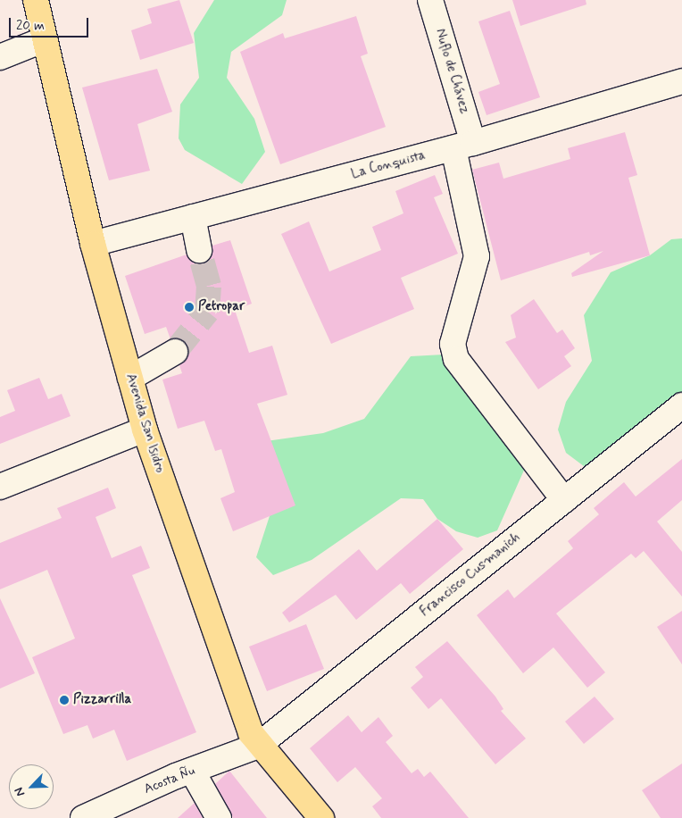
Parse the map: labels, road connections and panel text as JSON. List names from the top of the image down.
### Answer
{
  "streets": {
    "main road": ["Avenida San Isidro"],
    "street": [
      "Nuflo de Chávez",
      "La Conquista",
      "Francisco Cusmanich",
      "Acosta Ñu"
    ]
  },
  "crossings": [
    ["Nuflo de Chávez", "La Conquista"],
    ["Nuflo de Chávez", "Francisco Cusmanich"],
    ["La Conquista", "Avenida San Isidro"],
    ["Avenida San Isidro", "Francisco Cusmanich"],
    ["Avenida San Isidro", "Acosta Ñu"],
    ["Francisco Cusmanich", "Acosta Ñu"]
  ],
  "places": ["Petropar", "Pizzarrilla"],
  "scale_bar": "20 m",
  "north": "bottom left"
}
